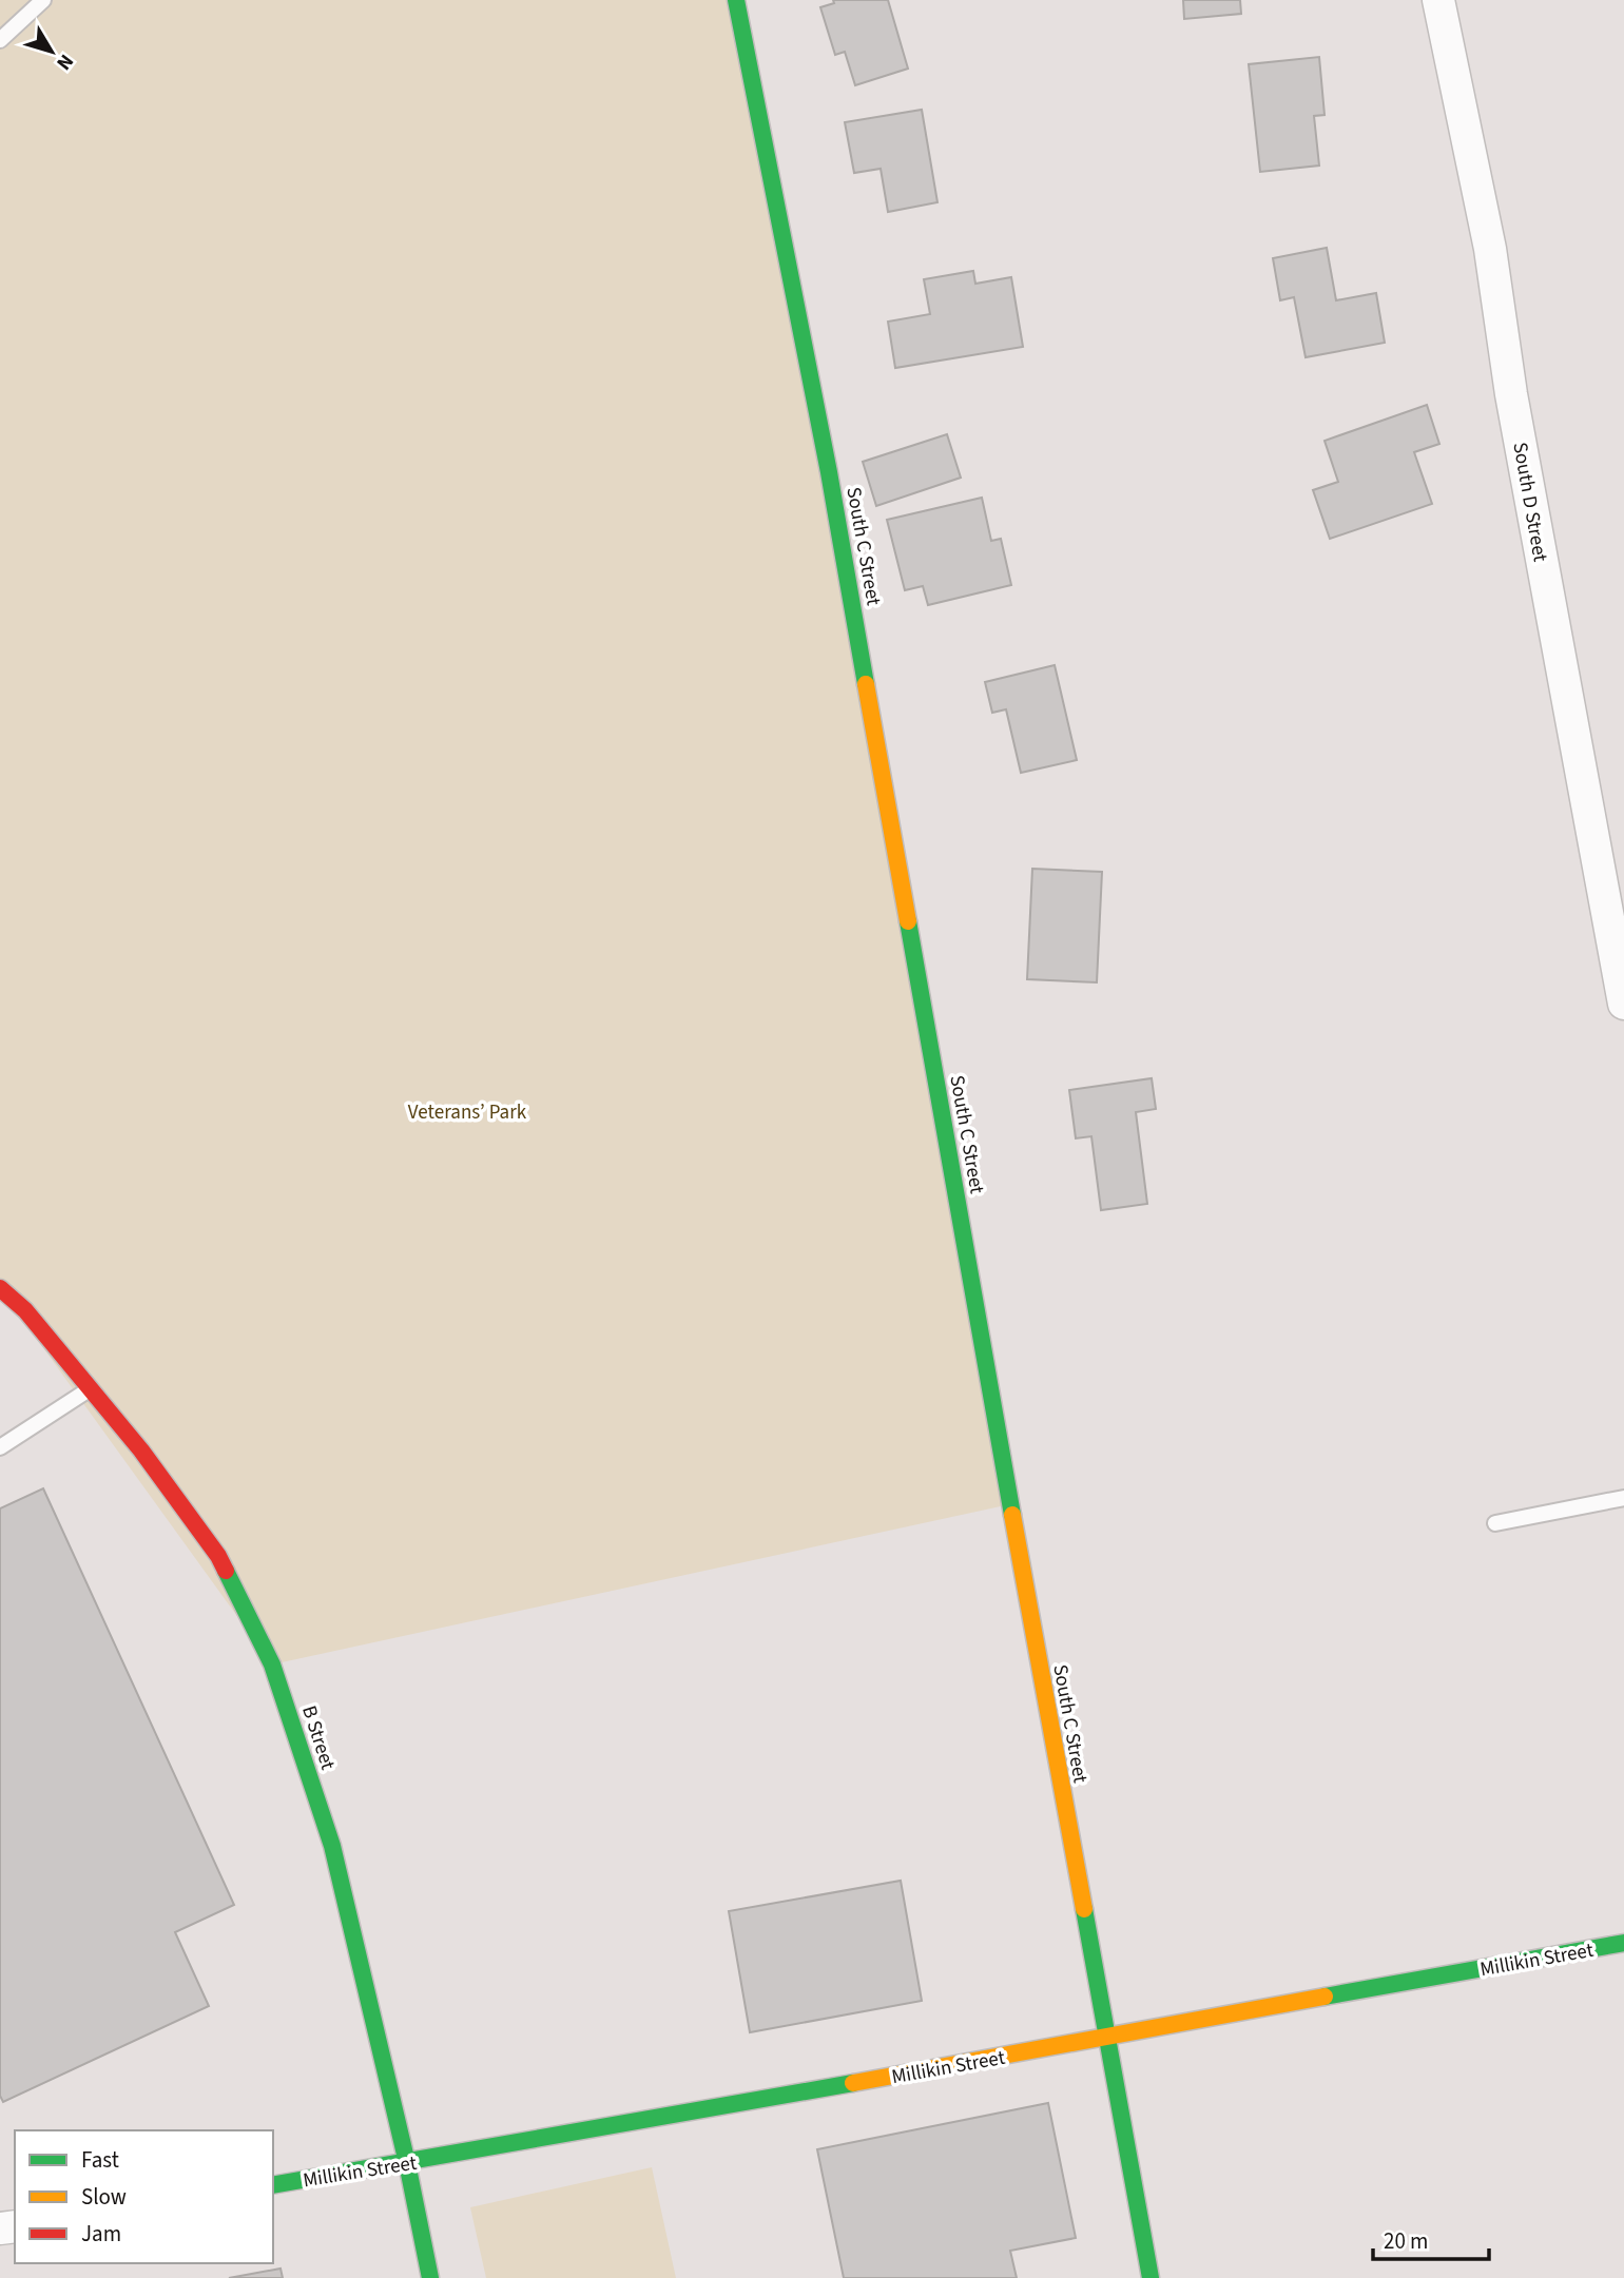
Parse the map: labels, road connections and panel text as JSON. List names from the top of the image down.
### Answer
{
  "streets": {
    "street": [
      "South D Street",
      "South C Street",
      "B Street",
      "Millikin Street"
    ]
  },
  "crossings": [
    ["South C Street", "Millikin Street"],
    ["B Street", "Millikin Street"]
  ],
  "parks": ["Veterans’ Park"],
  "legend": ["Fast", "Slow", "Jam"],
  "scale_bar": "20 m",
  "north": "bottom right"
}
